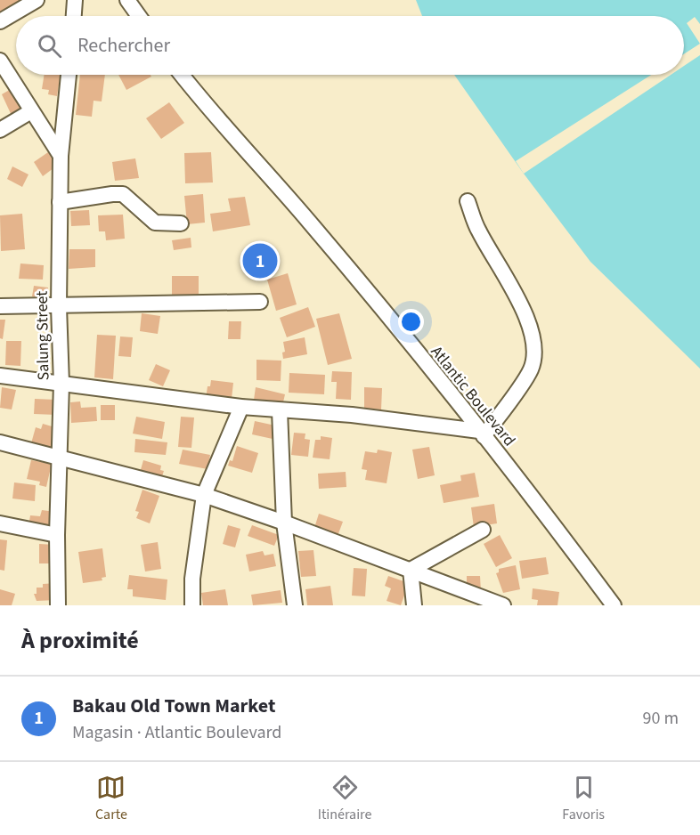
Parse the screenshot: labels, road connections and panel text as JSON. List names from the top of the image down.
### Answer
{
  "streets": {
    "street": ["Salung Street", "Atlantic Boulevard"]
  },
  "page": {
    "search": "Rechercher",
    "pins": "1",
    "heading": "À proximité",
    "list": [
      {
        "mark": "1",
        "name": "Bakau Old Town Market",
        "note": "Magasin · Atlantic Boulevard",
        "value": "90 m"
      }
    ],
    "nav": ["Carte", "Itinéraire", "Favoris"]
  }
}
